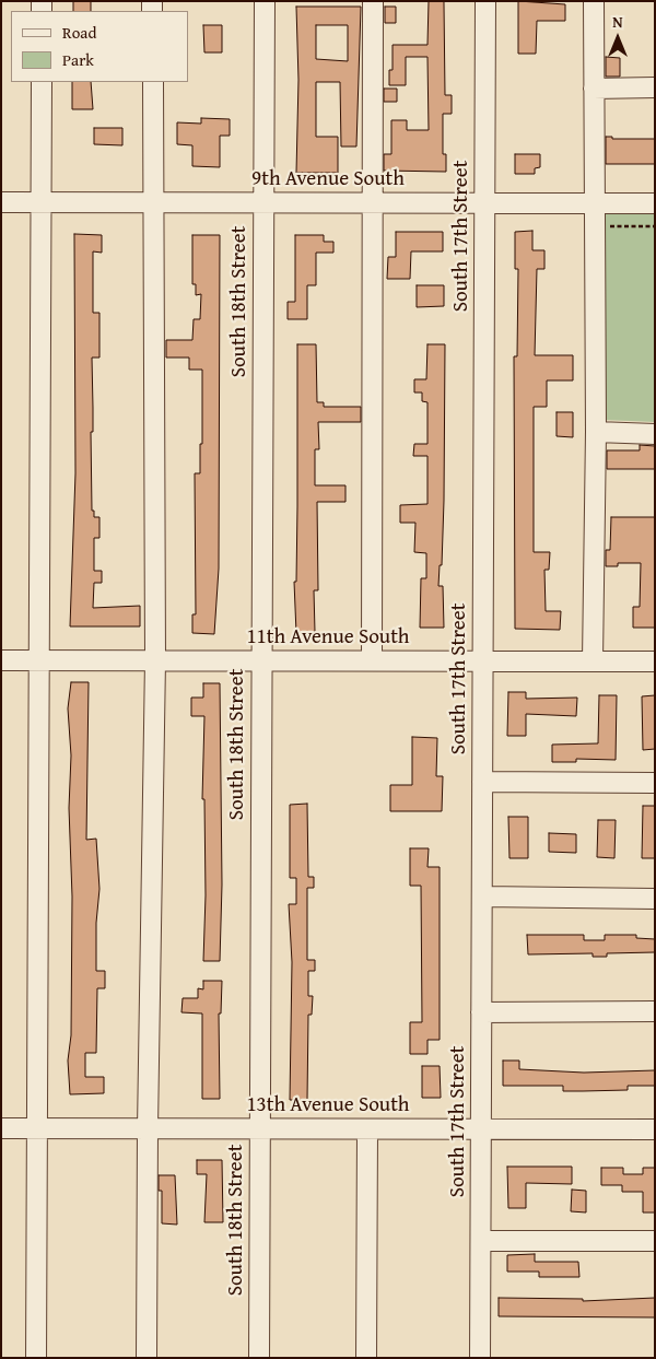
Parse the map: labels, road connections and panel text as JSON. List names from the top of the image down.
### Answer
{
  "streets": {
    "street": [
      "9th Avenue South",
      "South 17th Street",
      "South 18th Street",
      "11th Avenue South",
      "13th Avenue South"
    ]
  },
  "crossings": [
    ["9th Avenue South", "South 17th Street"],
    ["9th Avenue South", "South 18th Street"],
    ["South 17th Street", "11th Avenue South"],
    ["South 17th Street", "13th Avenue South"],
    ["South 18th Street", "11th Avenue South"],
    ["South 18th Street", "13th Avenue South"]
  ],
  "legend": ["Road", "Park"],
  "north": "top"
}
